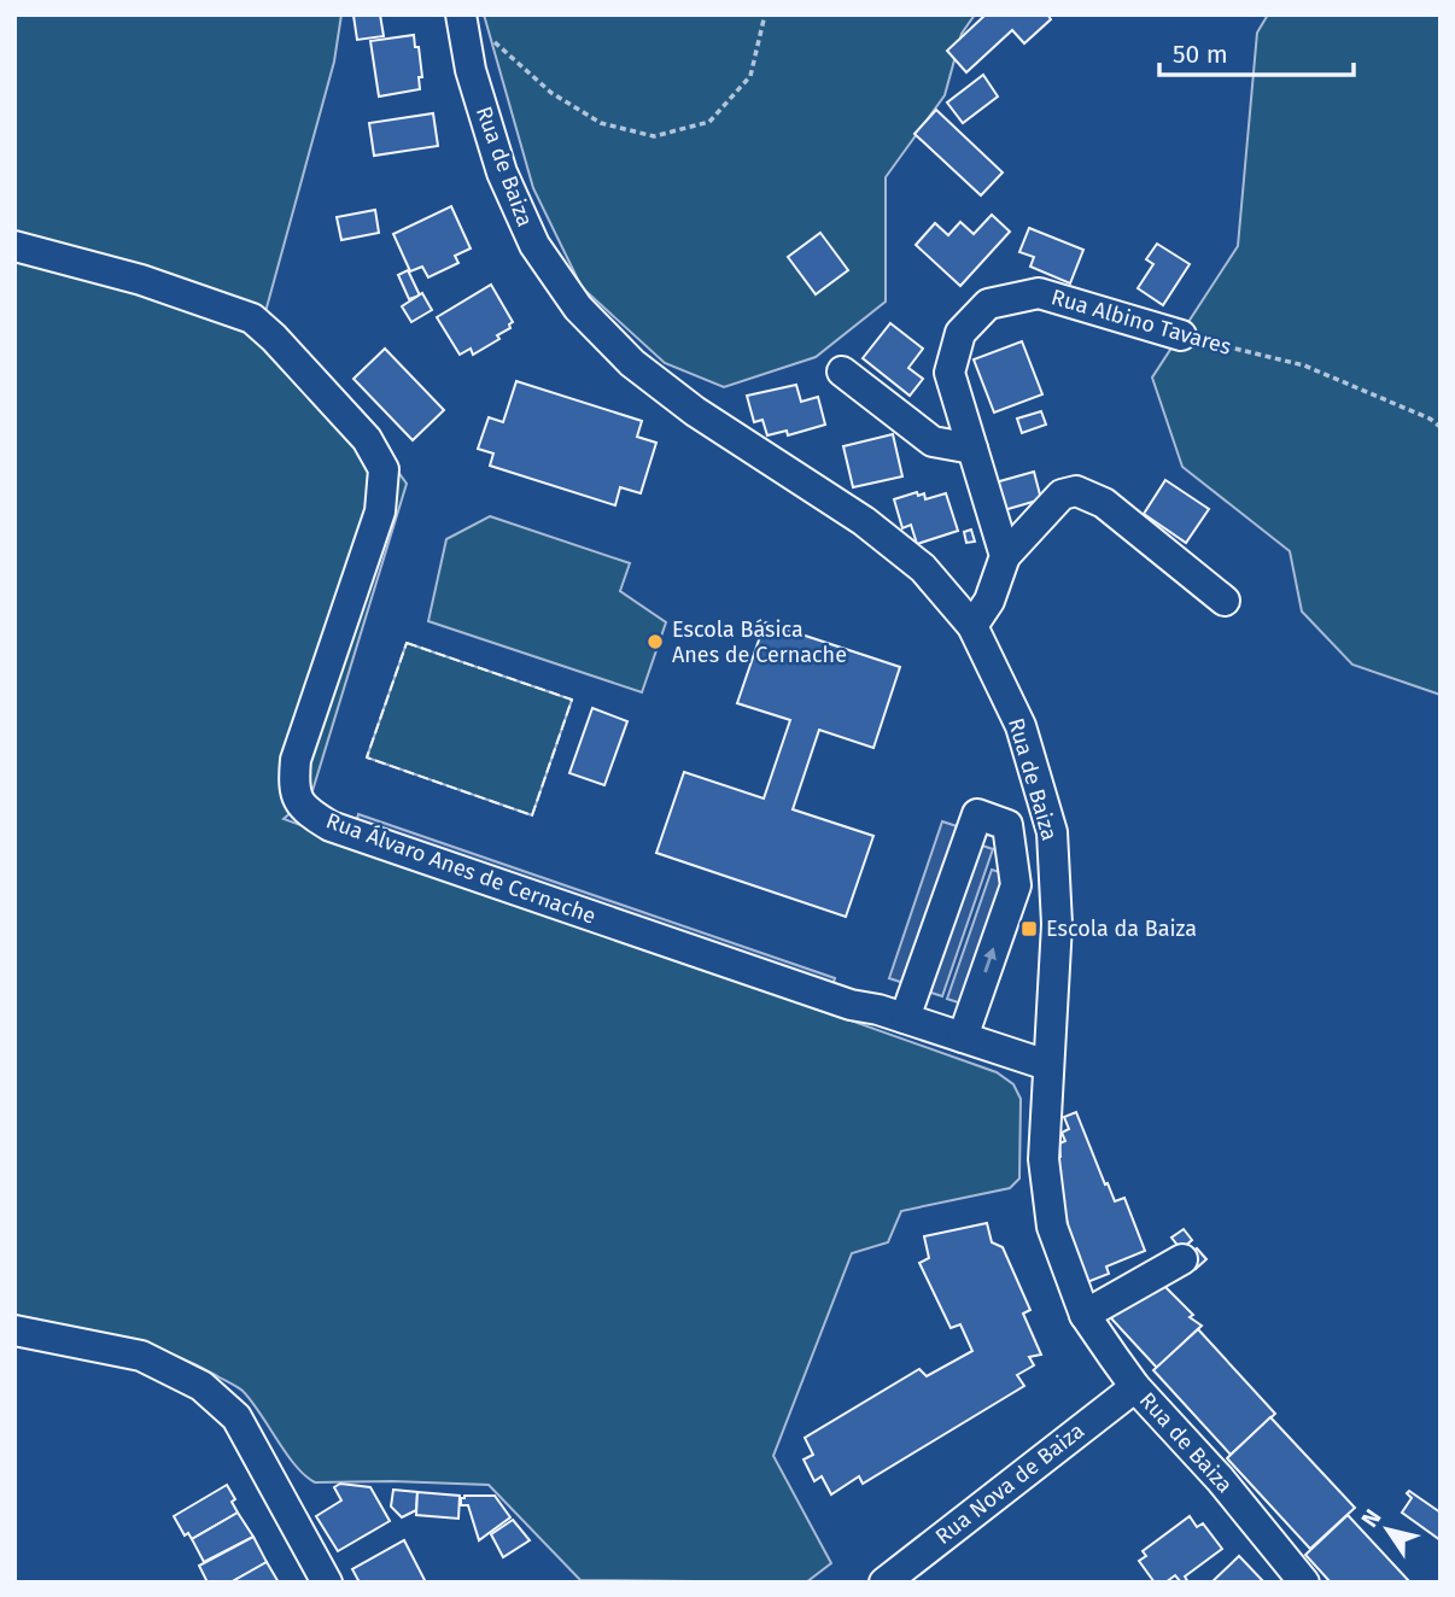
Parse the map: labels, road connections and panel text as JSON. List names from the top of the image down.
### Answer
{
  "streets": {
    "street": [
      "Rua de Baiza",
      "Rua Albino Tavares",
      "Rua Álvaro Anes de Cernache",
      "Rua Nova de Baiza"
    ]
  },
  "crossings": [
    ["Rua de Baiza", "Rua Álvaro Anes de Cernache"],
    ["Rua de Baiza", "Rua Nova de Baiza"]
  ],
  "places": {
    "other": ["Escola Básica Anes de Cernache"],
    "transit": ["Escola da Baiza"]
  },
  "scale_bar": "50 m",
  "north": "top left"
}
